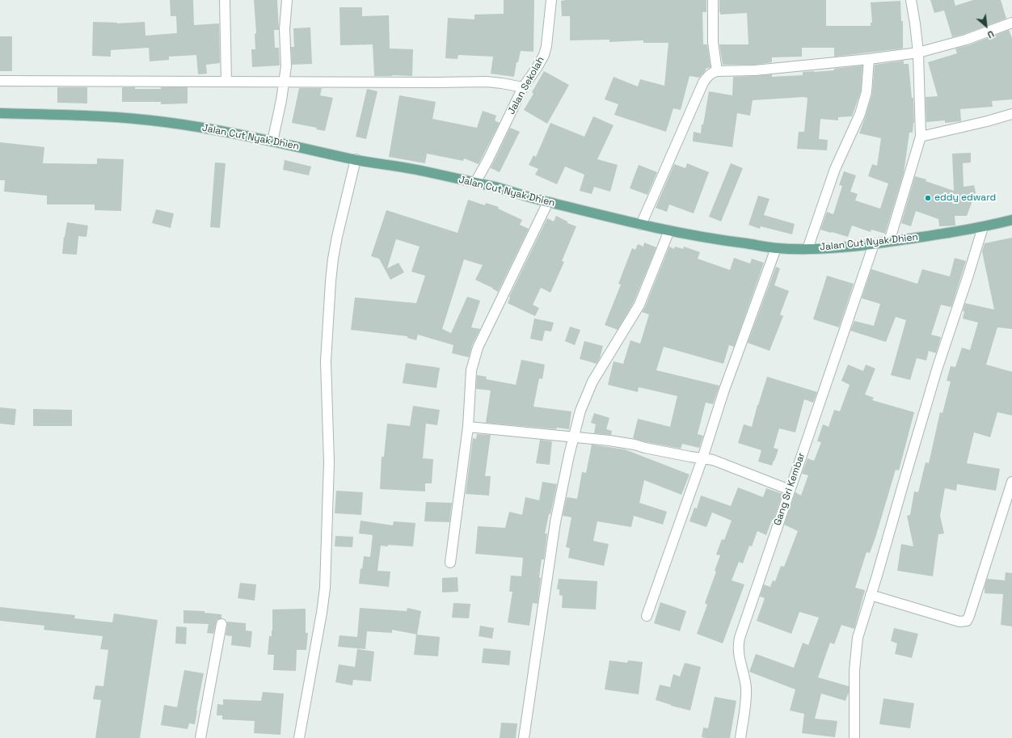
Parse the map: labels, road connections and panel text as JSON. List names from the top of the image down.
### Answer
{
  "streets": {
    "main road": ["Jalan Cut Nyak Dhien"],
    "street": ["Jalan Sekolah", "Gang Sri Kembar"]
  },
  "crossings": [
    ["Jalan Sekolah", "Jalan Cut Nyak Dhien"],
    ["Jalan Cut Nyak Dhien", "Gang Sri Kembar"]
  ],
  "places": ["eddy edward"],
  "north": "bottom right"
}
